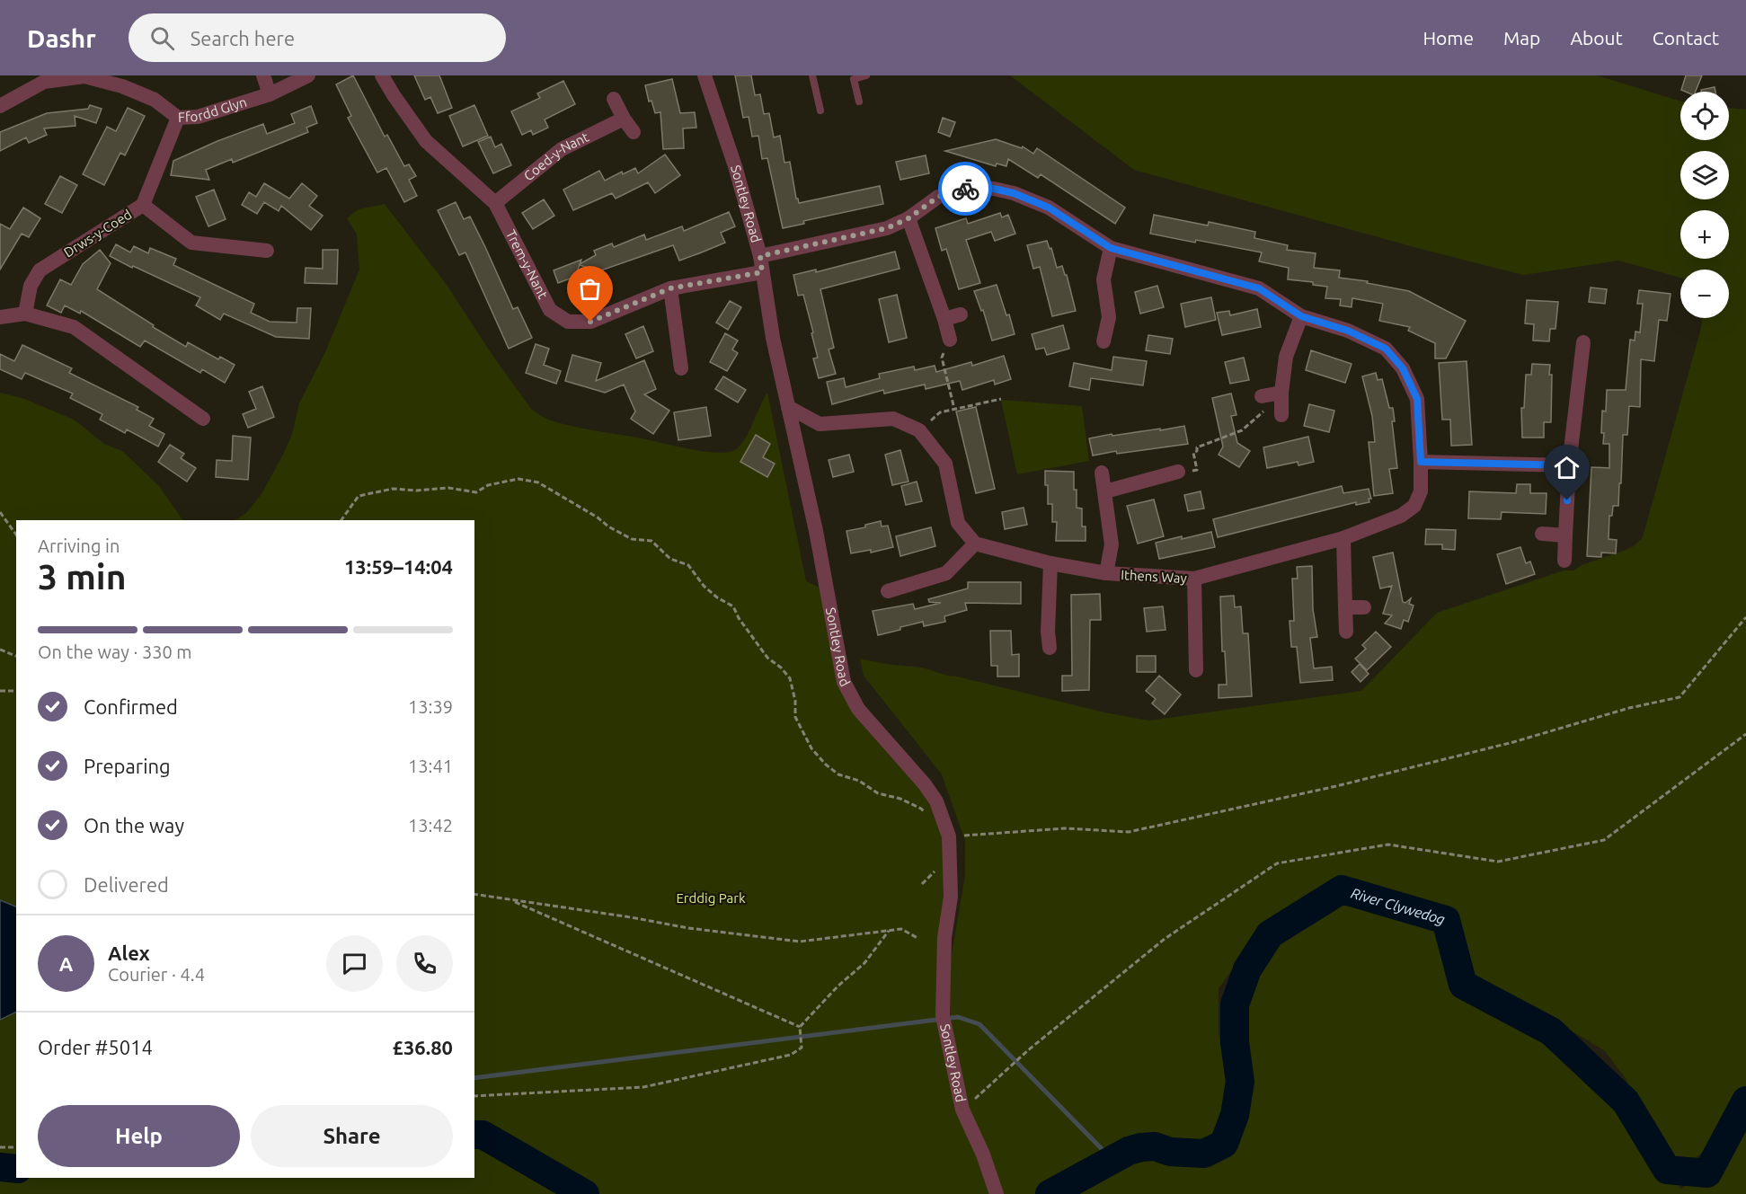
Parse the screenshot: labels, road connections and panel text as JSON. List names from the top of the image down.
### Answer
{
  "streets": {
    "street": [
      "Ffordd Glyn",
      "Coed-y-Nant",
      "Sontley Road",
      "Drws-y-Coed",
      "Trem-y-Nant",
      "Ithens Way"
    ]
  },
  "crossings": [
    ["Ffordd Glyn", "Drws-y-Coed"],
    ["Coed-y-Nant", "Trem-y-Nant"],
    ["Sontley Road", "Trem-y-Nant"],
    ["Sontley Road", "Ithens Way"]
  ],
  "water": ["River Clywedog"],
  "parks": ["Erddig Park"],
  "page": {
    "header": "Dashr",
    "search": "Search here",
    "nav": [
      "Home",
      "Map",
      "About",
      "Contact"
    ],
    "map_buttons": ["+", "−"],
    "heading": ["3 min", "Arriving in", "13:59–14:04"],
    "panel": [
      "Alex",
      "Courier · 4.4",
      "Order #5014",
      "£36.80"
    ],
    "bar": "On the way · 330 m",
    "list": [
      ["Confirmed", "13:39"],
      ["Preparing", "13:41"],
      ["On the way", "13:42"],
      "Delivered"
    ],
    "round": "A",
    "buttons": ["Help", "Share"]
  }
}
